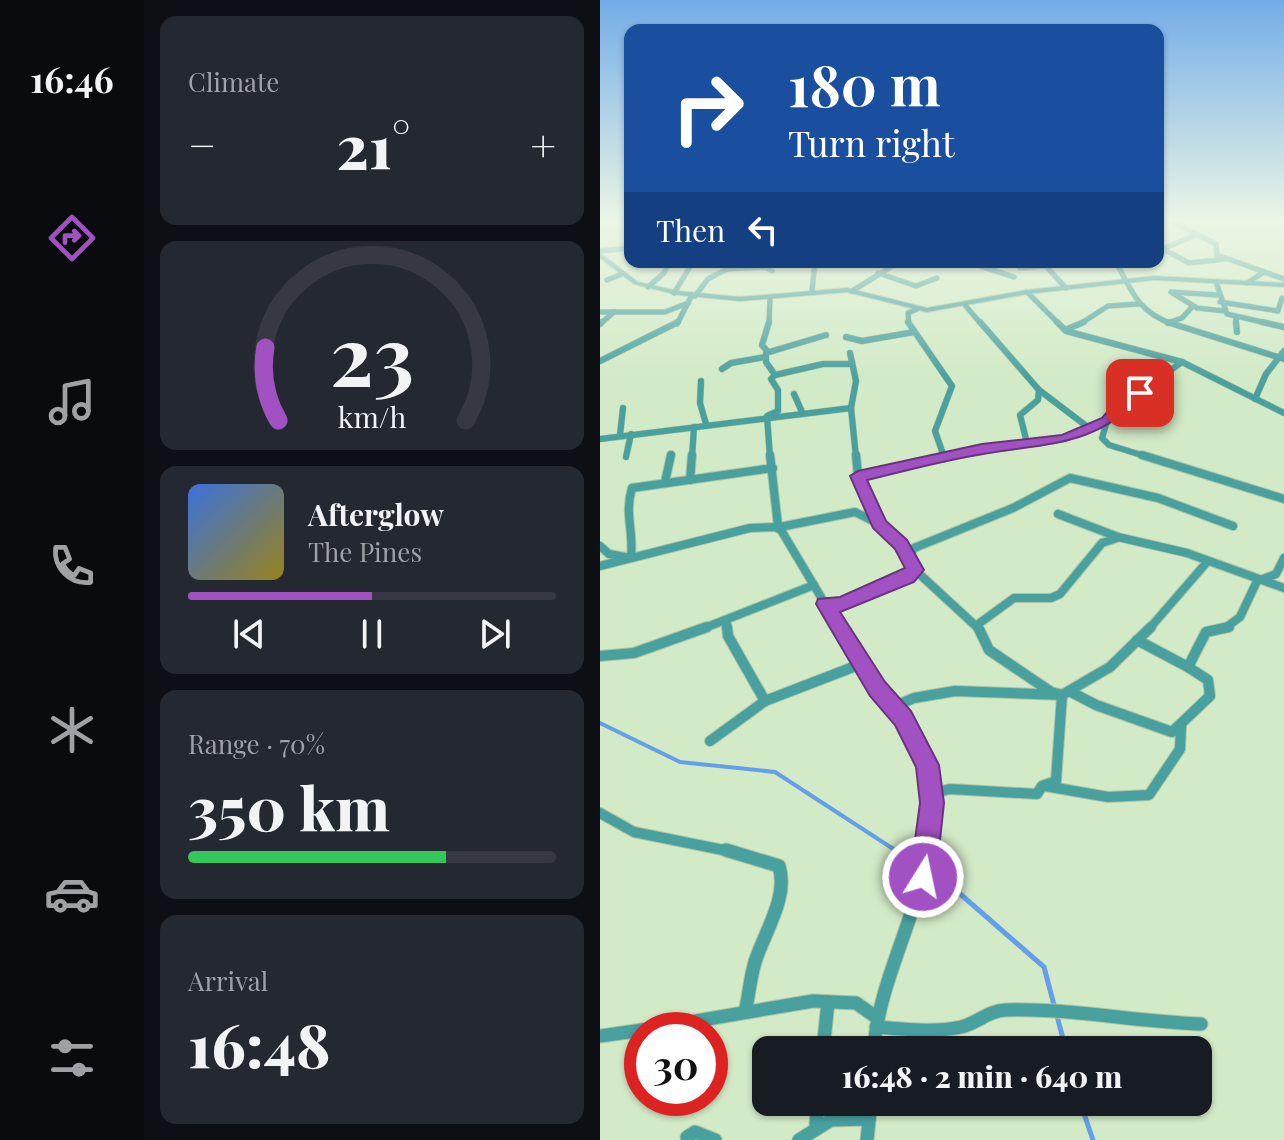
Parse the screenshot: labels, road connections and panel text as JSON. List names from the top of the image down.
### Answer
{
  "page": {
    "tabs": "16:46",
    "tile": [
      "Climate",
      ["Range · 70%", "350 km"],
      ["Arrival", "16:48"]
    ],
    "turn": ["180 m", "Turn right"],
    "heat": ["−", "21°", "+"],
    "then": "Then",
    "song": ["Afterglow", "The Pines"],
    "limit": "30",
    "trip": "16:48 · 2 min · 640 m",
    "gauge": ["23", "km/h"]
  }
}
